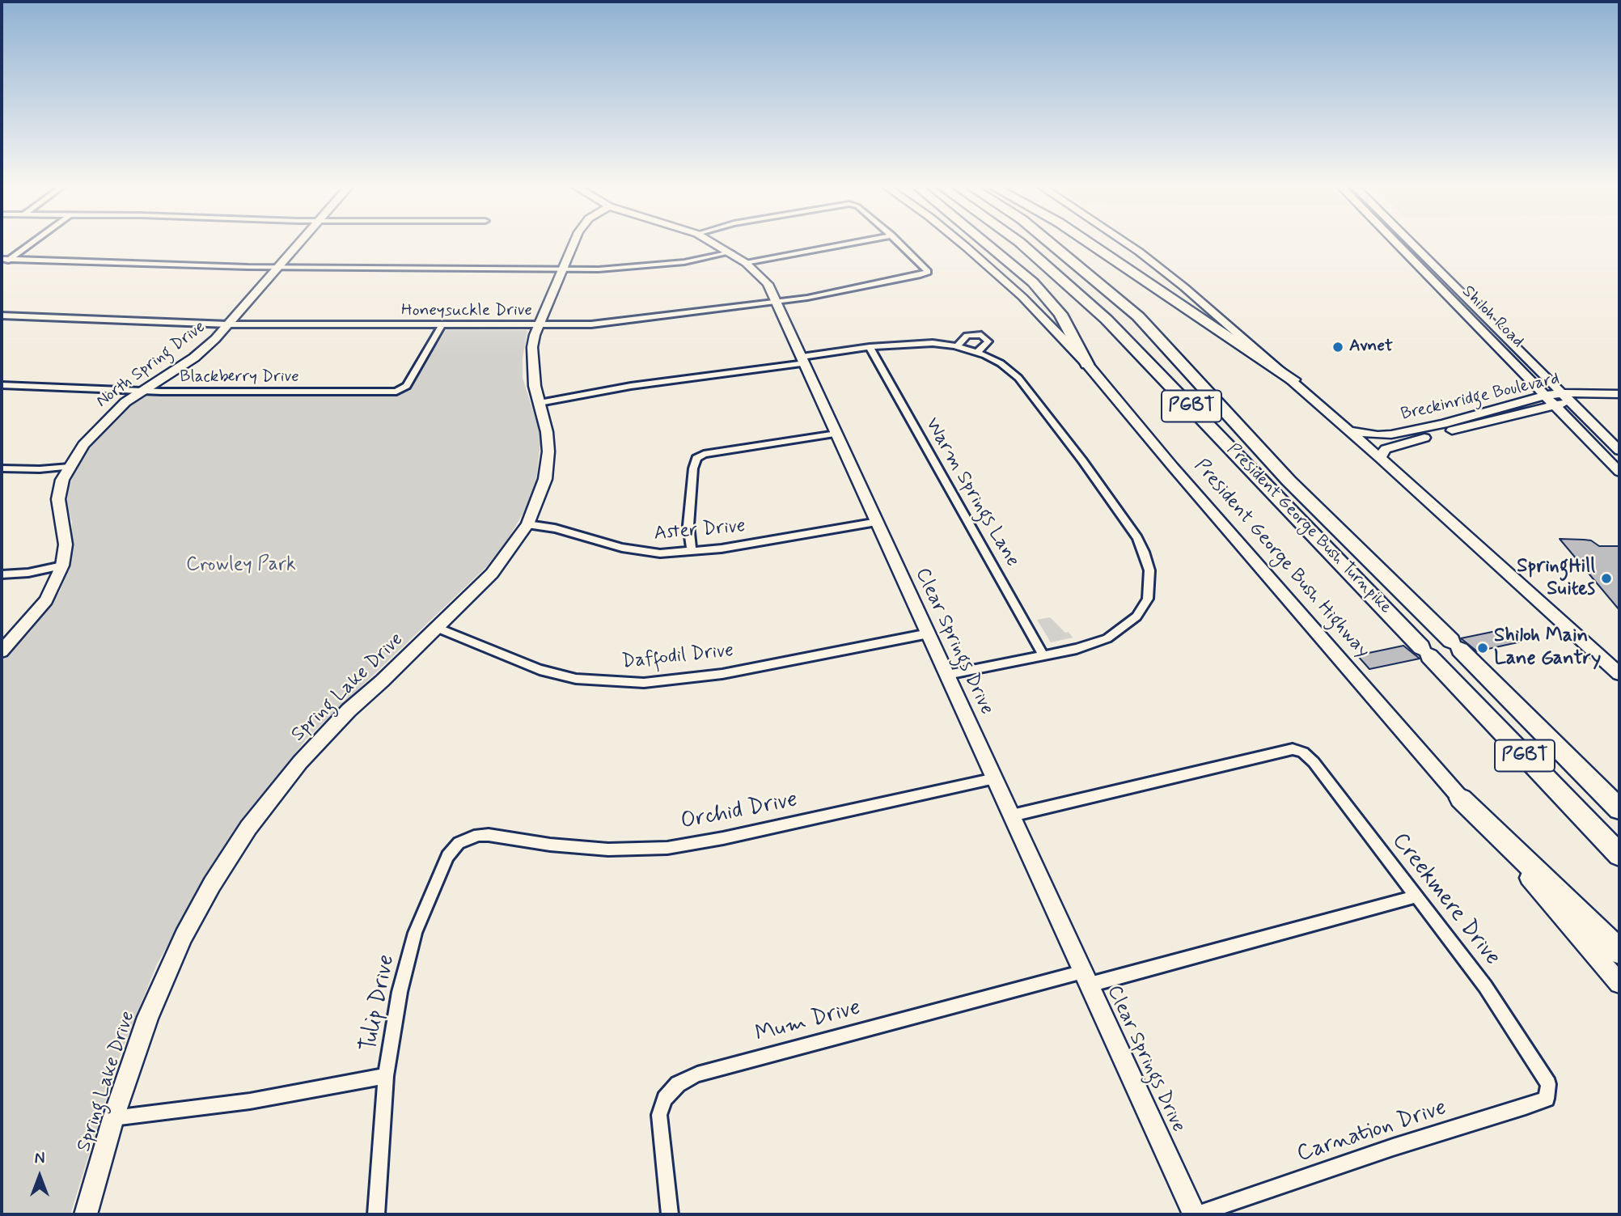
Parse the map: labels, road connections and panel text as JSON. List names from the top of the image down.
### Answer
{
  "streets": {
    "highway": ["PGBT", "President George Bush Turnpike"],
    "street": [
      "Honeysuckle Drive",
      "Shiloh Road",
      "North Spring Drive",
      "Blackberry Drive",
      "Breckinridge Boulevard",
      "Warm Springs Lane",
      "Aster Drive",
      "President George Bush Highway",
      "Clear Springs Drive",
      "Daffodil Drive",
      "Spring Lake Drive",
      "Orchid Drive",
      "Creekmere Drive",
      "Tulip Drive",
      "Mum Drive",
      "Carnation Drive"
    ]
  },
  "crossings": [
    ["Honeysuckle Drive", "North Spring Drive"],
    ["Honeysuckle Drive", "Blackberry Drive"],
    ["Honeysuckle Drive", "Clear Springs Drive"],
    ["Honeysuckle Drive", "Spring Lake Drive"],
    ["Shiloh Road", "Breckinridge Boulevard"],
    ["North Spring Drive", "Blackberry Drive"],
    ["Aster Drive", "Clear Springs Drive"],
    ["Aster Drive", "Spring Lake Drive"],
    ["Clear Springs Drive", "Daffodil Drive"],
    ["Clear Springs Drive", "Orchid Drive"],
    ["Clear Springs Drive", "Creekmere Drive"],
    ["Clear Springs Drive", "Mum Drive"],
    ["Clear Springs Drive", "Carnation Drive"],
    ["Daffodil Drive", "Spring Lake Drive"],
    ["Orchid Drive", "Tulip Drive"],
    ["Creekmere Drive", "Mum Drive"],
    ["Creekmere Drive", "Carnation Drive"]
  ],
  "parks": ["Crowley Park"],
  "places": ["Avnet", "SpringHill Suites", "Shiloh Main Lane Gantry"],
  "north": "top"
}
